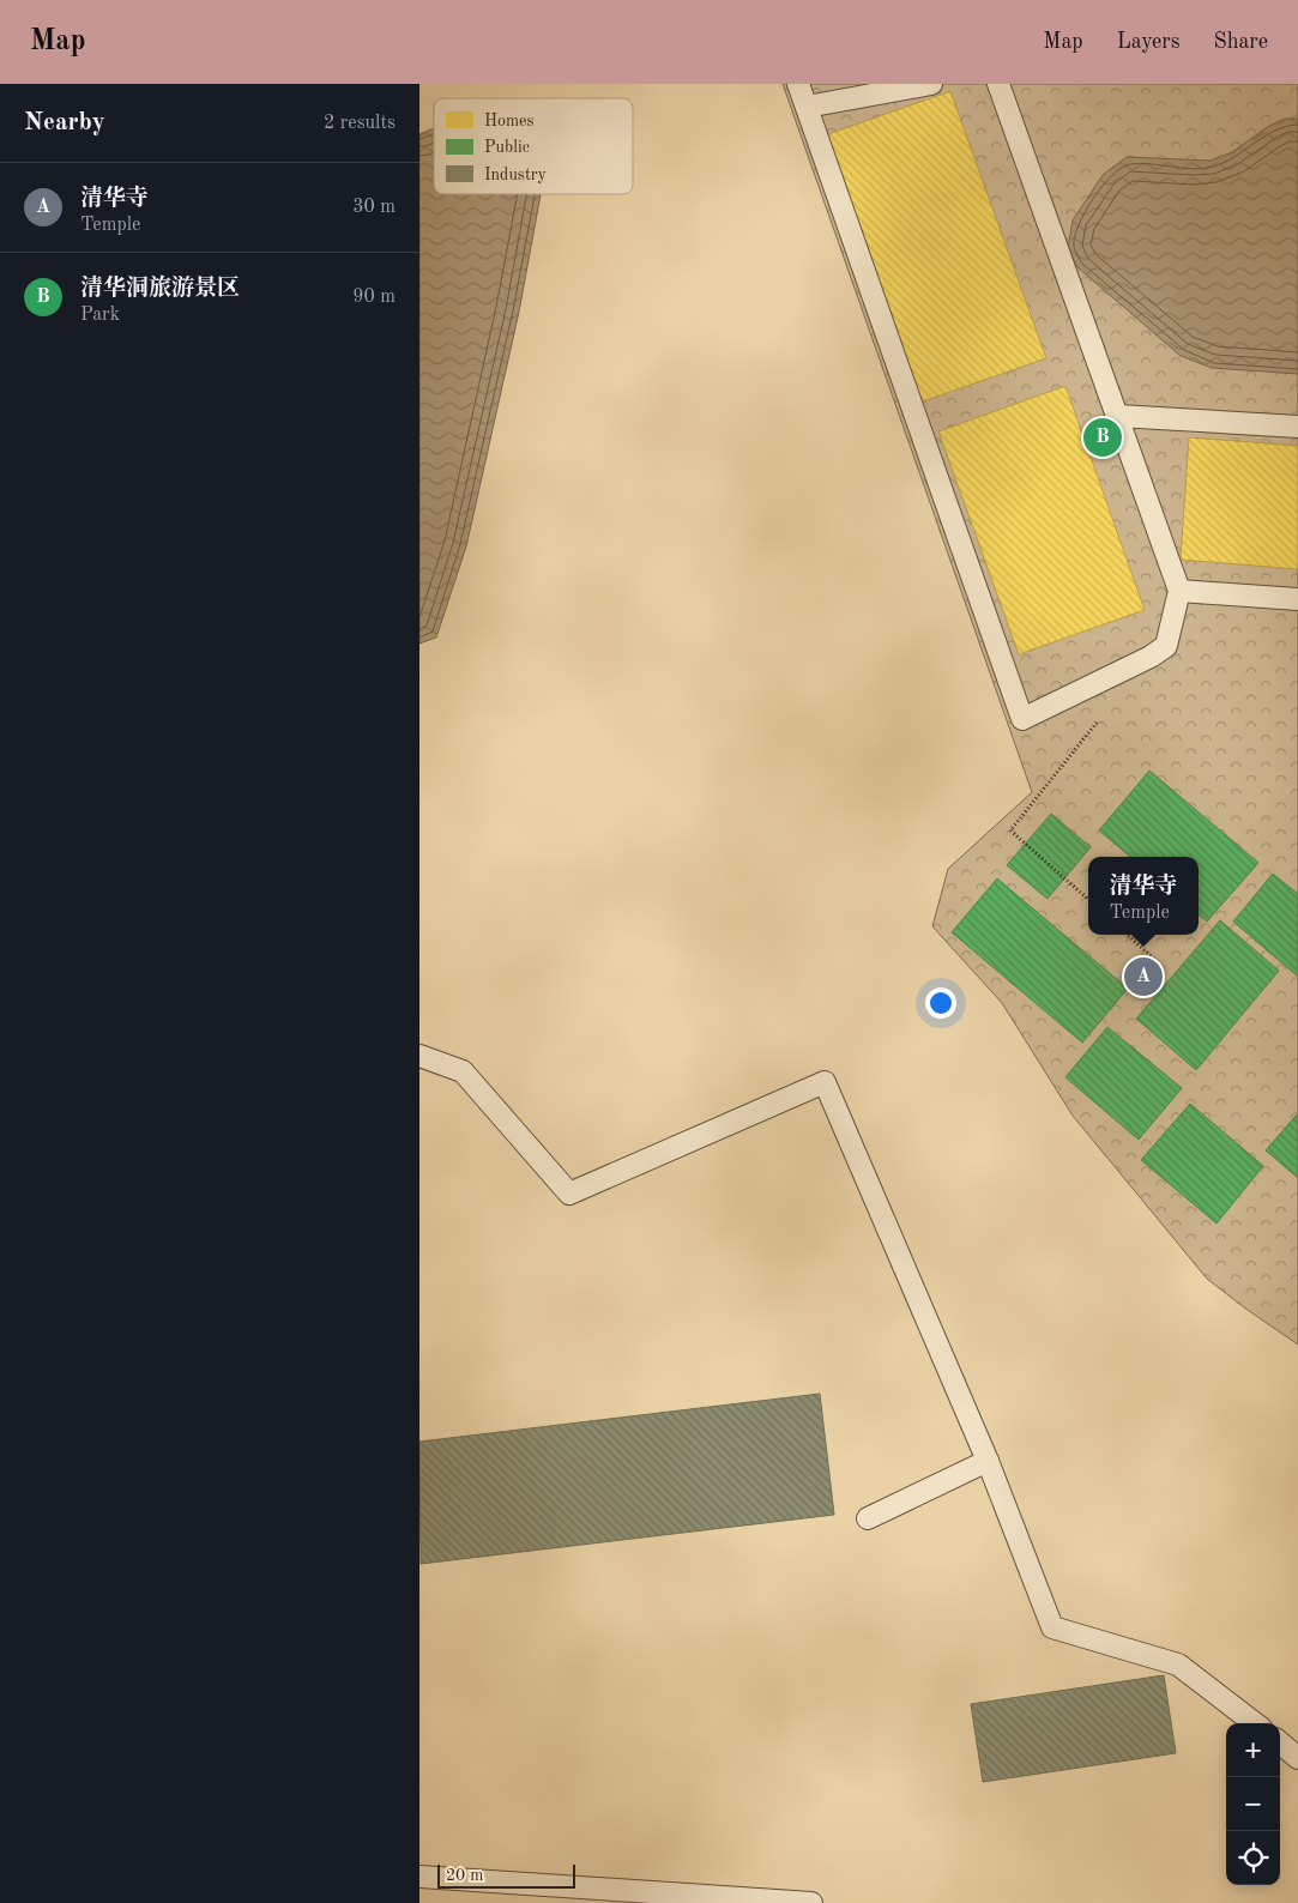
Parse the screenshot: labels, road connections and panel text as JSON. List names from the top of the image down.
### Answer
{
  "legend": ["Homes", "Public", "Industry"],
  "scale_bar": "20 m",
  "page": {
    "header": "Map",
    "nav": ["Map", "Layers", "Share"],
    "heading": ["Nearby", "2 results"],
    "list": [
      {
        "mark": "A",
        "name": "清华寺",
        "note": "Temple",
        "value": "30 m"
      },
      {
        "mark": "B",
        "name": "清华洞旅游景区",
        "note": "Park",
        "value": "90 m"
      }
    ],
    "pins": ["B", "A"],
    "popup": ["清华寺", "Temple"],
    "map_buttons": ["+", "−"],
    "scale": "20 m"
  }
}
